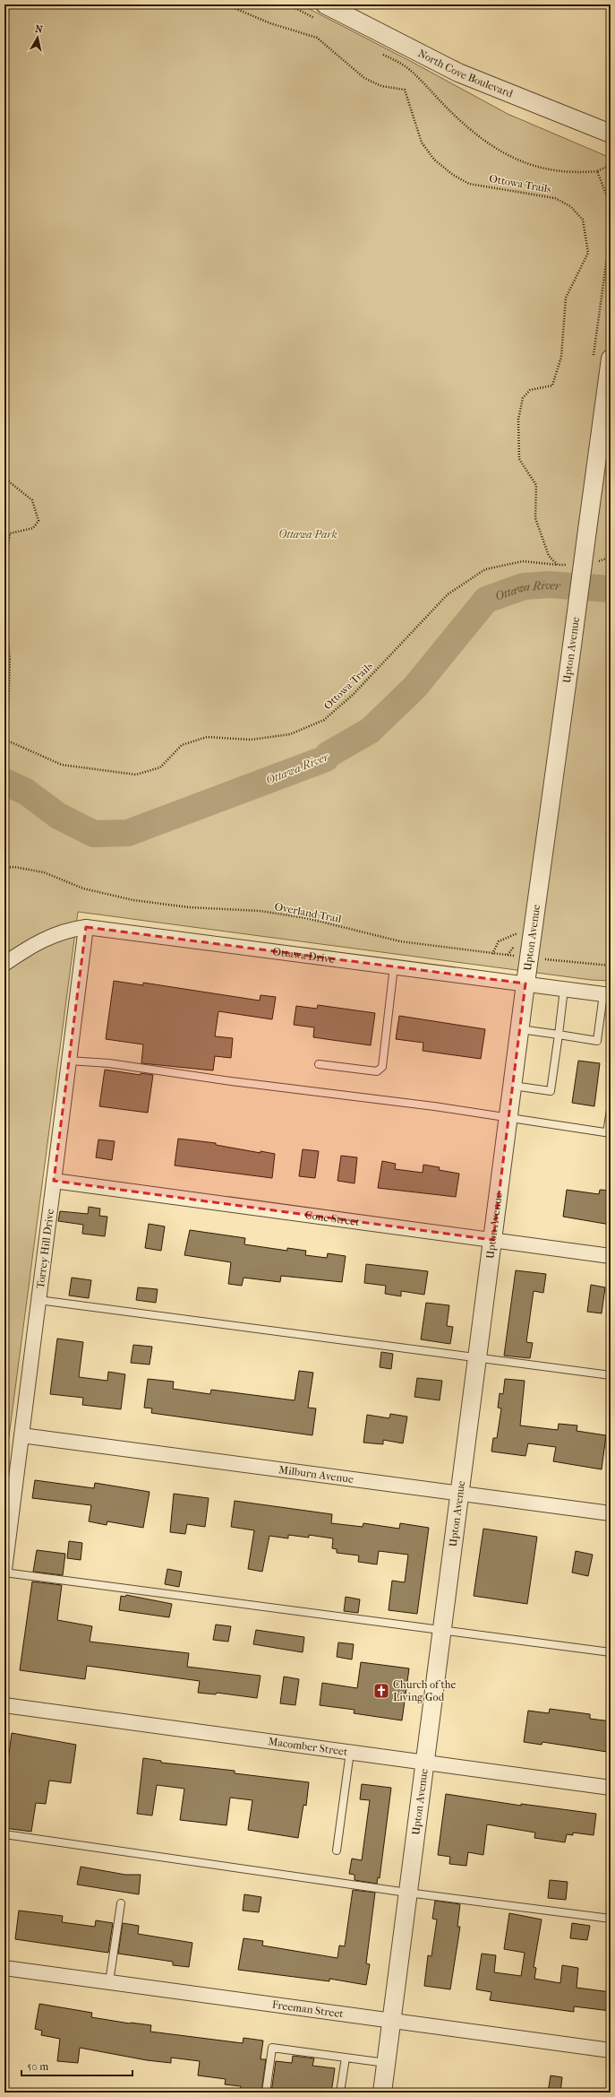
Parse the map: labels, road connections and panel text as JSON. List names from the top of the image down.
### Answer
{
  "streets": {
    "street": [
      "North Cove Boulevard",
      "Upton Avenue",
      "Ottawa Drive",
      "Cone Street",
      "Torrey Hill Drive",
      "Milburn Avenue",
      "Macomber Street",
      "Freeman Street"
    ],
    "path": ["Ottowa Trails", "Overland Trail"]
  },
  "crossings": [
    ["Upton Avenue", "Overland Trail"],
    ["Upton Avenue", "Ottawa Drive"],
    ["Upton Avenue", "Cone Street"],
    ["Upton Avenue", "Milburn Avenue"],
    ["Upton Avenue", "Macomber Street"],
    ["Upton Avenue", "Freeman Street"],
    ["Ottawa Drive", "Torrey Hill Drive"],
    ["Cone Street", "Torrey Hill Drive"],
    ["Torrey Hill Drive", "Milburn Avenue"]
  ],
  "water": ["Ottawa River"],
  "parks": ["Ottawa Park"],
  "places": {
    "church": ["Church of the Living God"]
  },
  "scale_bar": "50 m",
  "north": "top"
}
